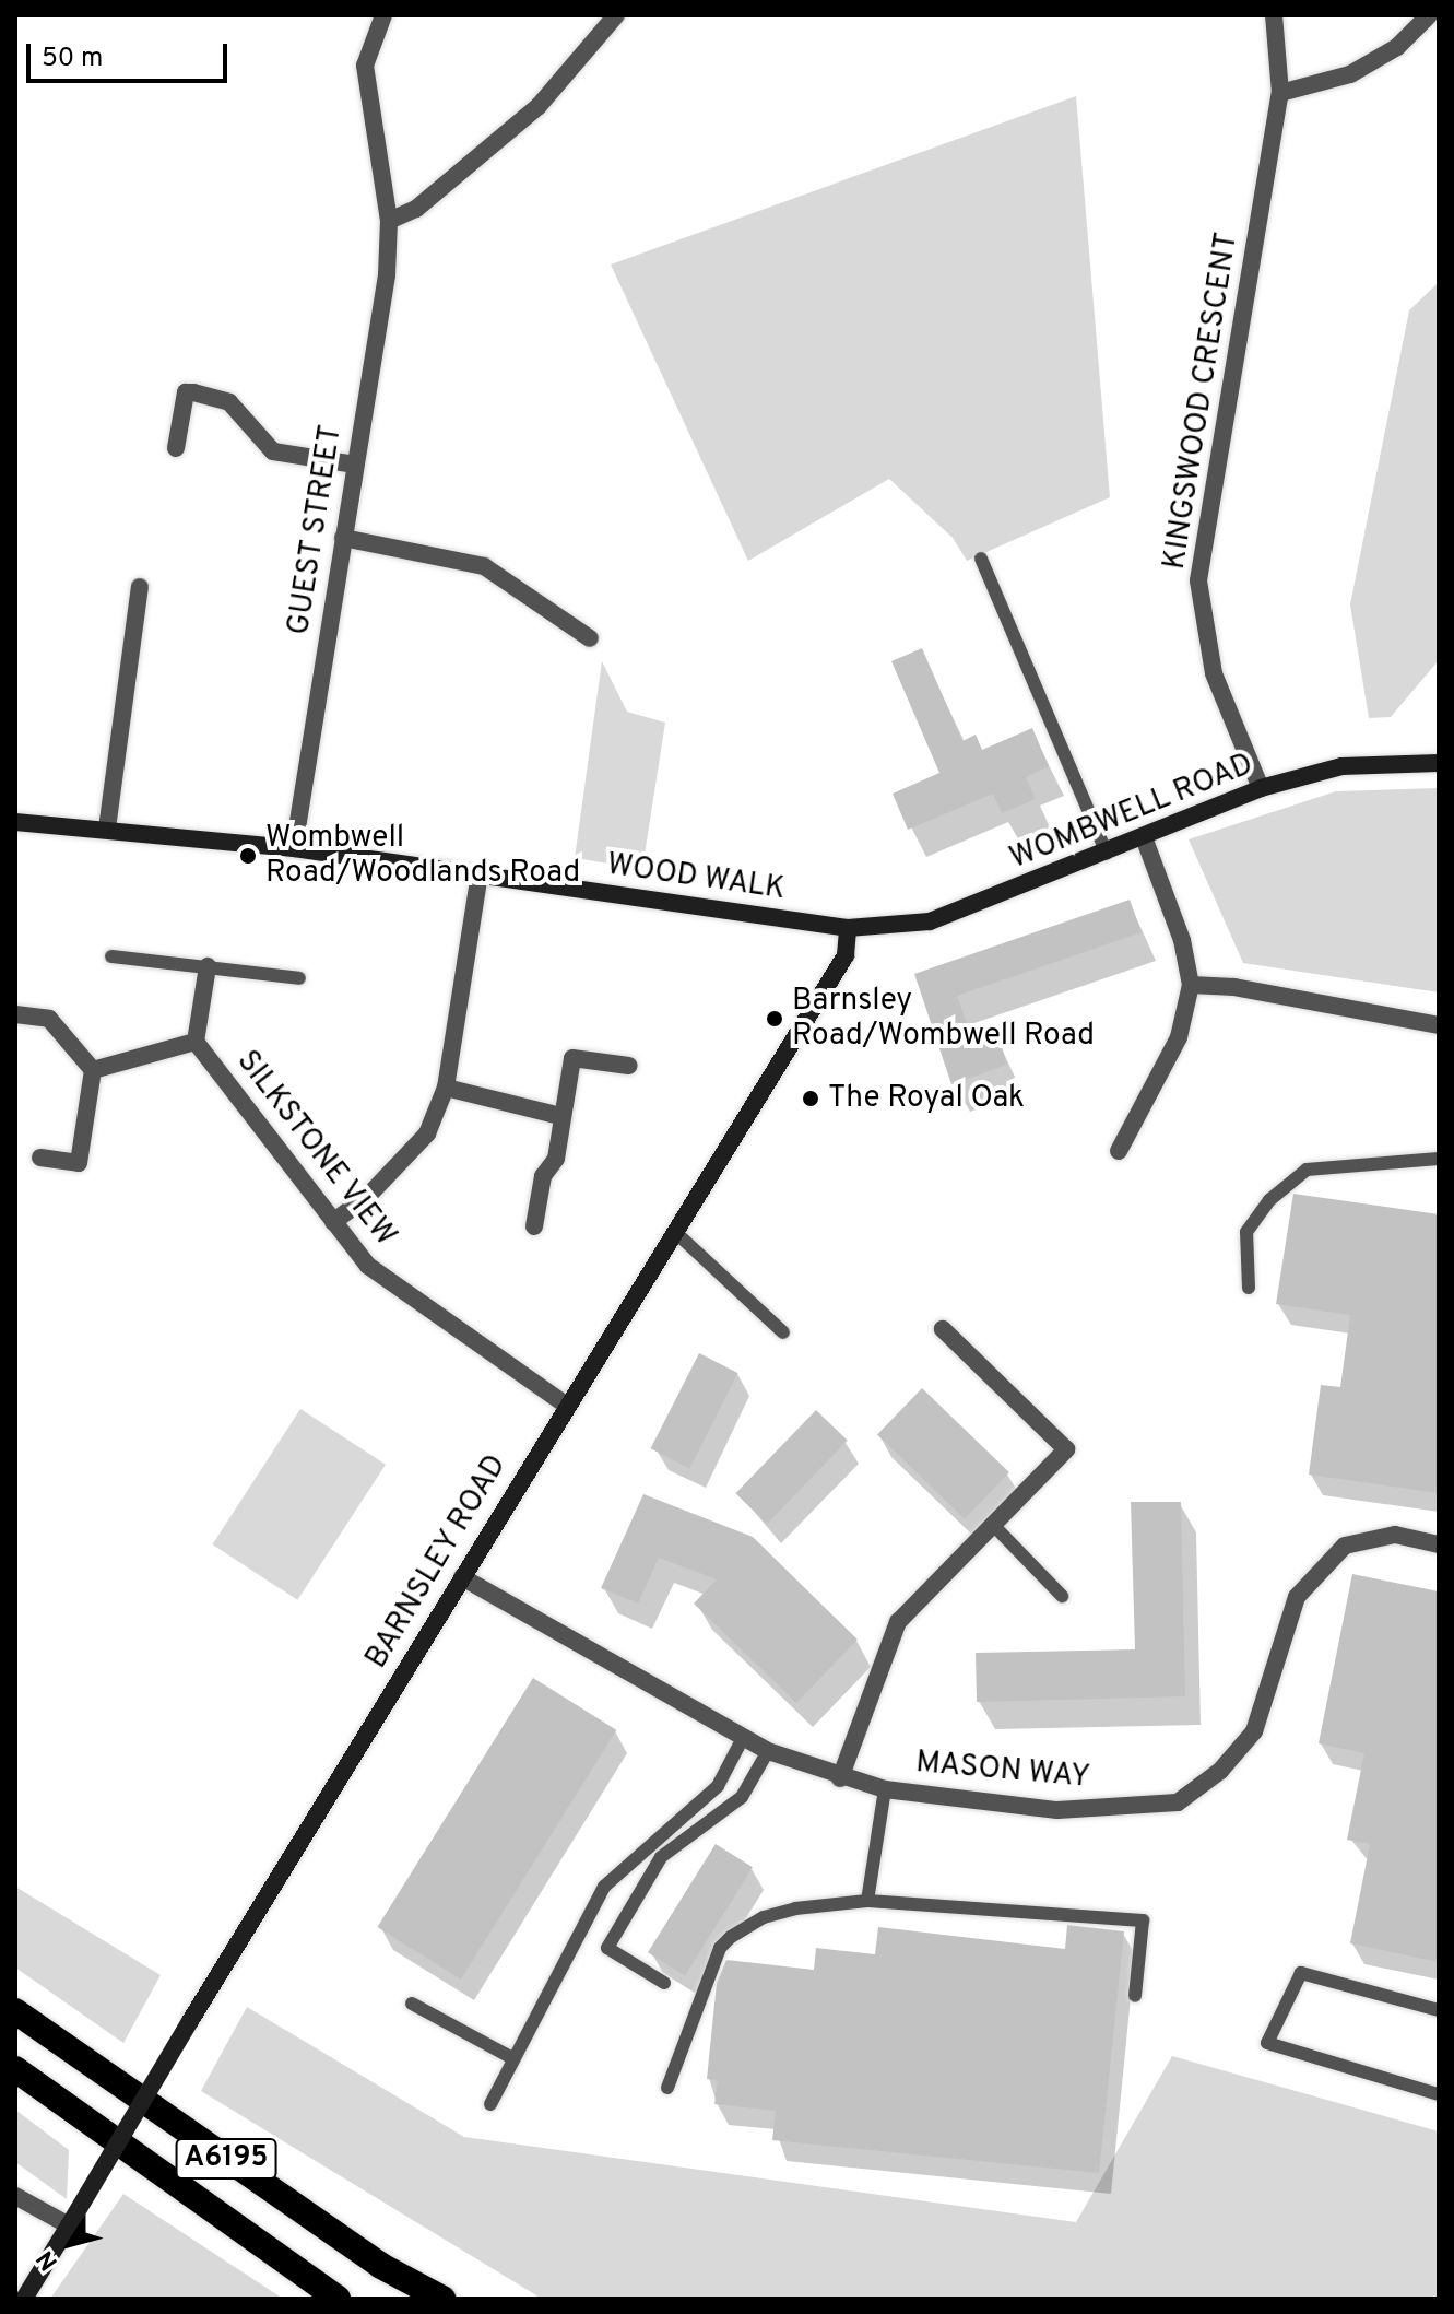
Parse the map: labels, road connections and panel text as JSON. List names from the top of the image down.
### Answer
{
  "streets": {
    "highway": ["A6195"],
    "street": [
      "KINGSWOOD CRESCENT",
      "GUEST STREET",
      "WOMBWELL ROAD",
      "WOOD WALK",
      "SILKSTONE VIEW",
      "BARNSLEY ROAD",
      "MASON WAY"
    ]
  },
  "crossings": [
    ["KINGSWOOD CRESCENT", "WOMBWELL ROAD"],
    ["GUEST STREET", "WOOD WALK"],
    ["WOMBWELL ROAD", "WOOD WALK"],
    ["WOMBWELL ROAD", "BARNSLEY ROAD"],
    ["WOOD WALK", "BARNSLEY ROAD"],
    ["SILKSTONE VIEW", "BARNSLEY ROAD"],
    ["BARNSLEY ROAD", "MASON WAY"]
  ],
  "places": ["Wombwell Road/Woodlands Road", "Barnsley Road/Wombwell Road", "The Royal Oak"],
  "scale_bar": "50 m",
  "north": "bottom left"
}
